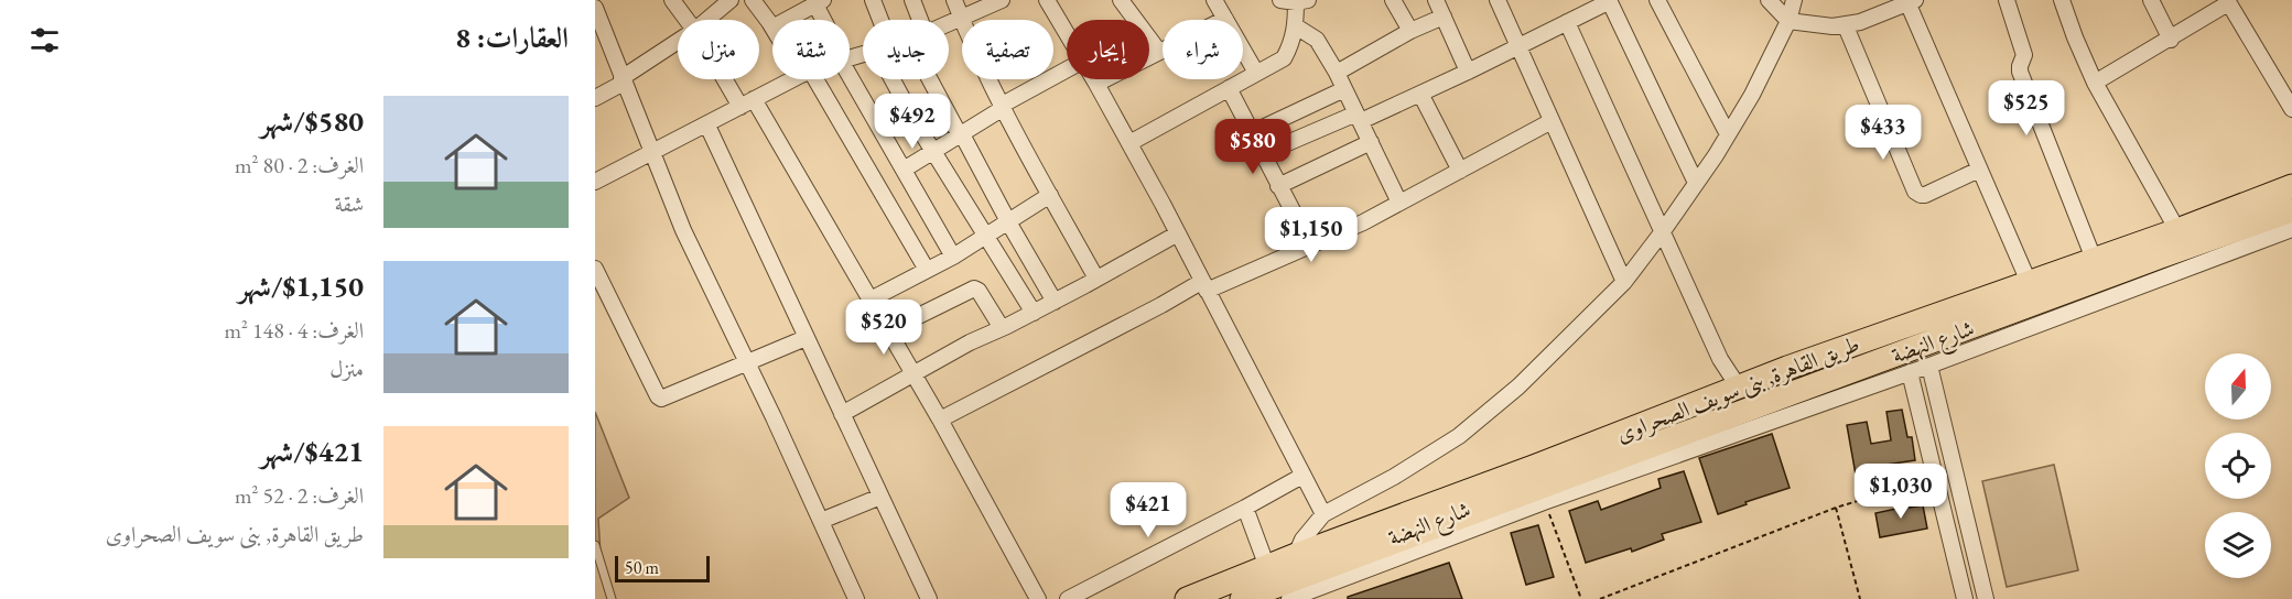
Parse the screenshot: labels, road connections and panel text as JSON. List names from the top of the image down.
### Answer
{
  "streets": {
    "main road": ["طريق القاهرة, بنى سويف الصحراوى"],
    "street": ["شارع النهضة"]
  },
  "crossings": [
    ["شارع النهضة", "طريق القاهرة, بنى سويف الصحراوى"]
  ],
  "scale_bar": "50 m",
  "north": "top",
  "page": {
    "heading": "العقارات: 8",
    "chip": [
      "شراء",
      "إيجار",
      "تصفية",
      "جديد",
      "شقة",
      "منزل"
    ],
    "list": [
      {
        "name": "$580/شهر",
        "note": "الغرف: 2 · 80 m² · شقة"
      },
      {
        "name": "$1,150/شهر",
        "note": "الغرف: 4 · 148 m² · منزل"
      },
      {
        "name": "$421/شهر",
        "note": "الغرف: 2 · 52 m² · طريق القاهرة, بنى سويف الصحراوى"
      }
    ],
    "price": [
      "$525",
      "$492",
      "$433",
      "$580",
      "$1,150",
      "$520",
      "$1,030",
      "$421"
    ],
    "scale": "50 m"
  }
}
